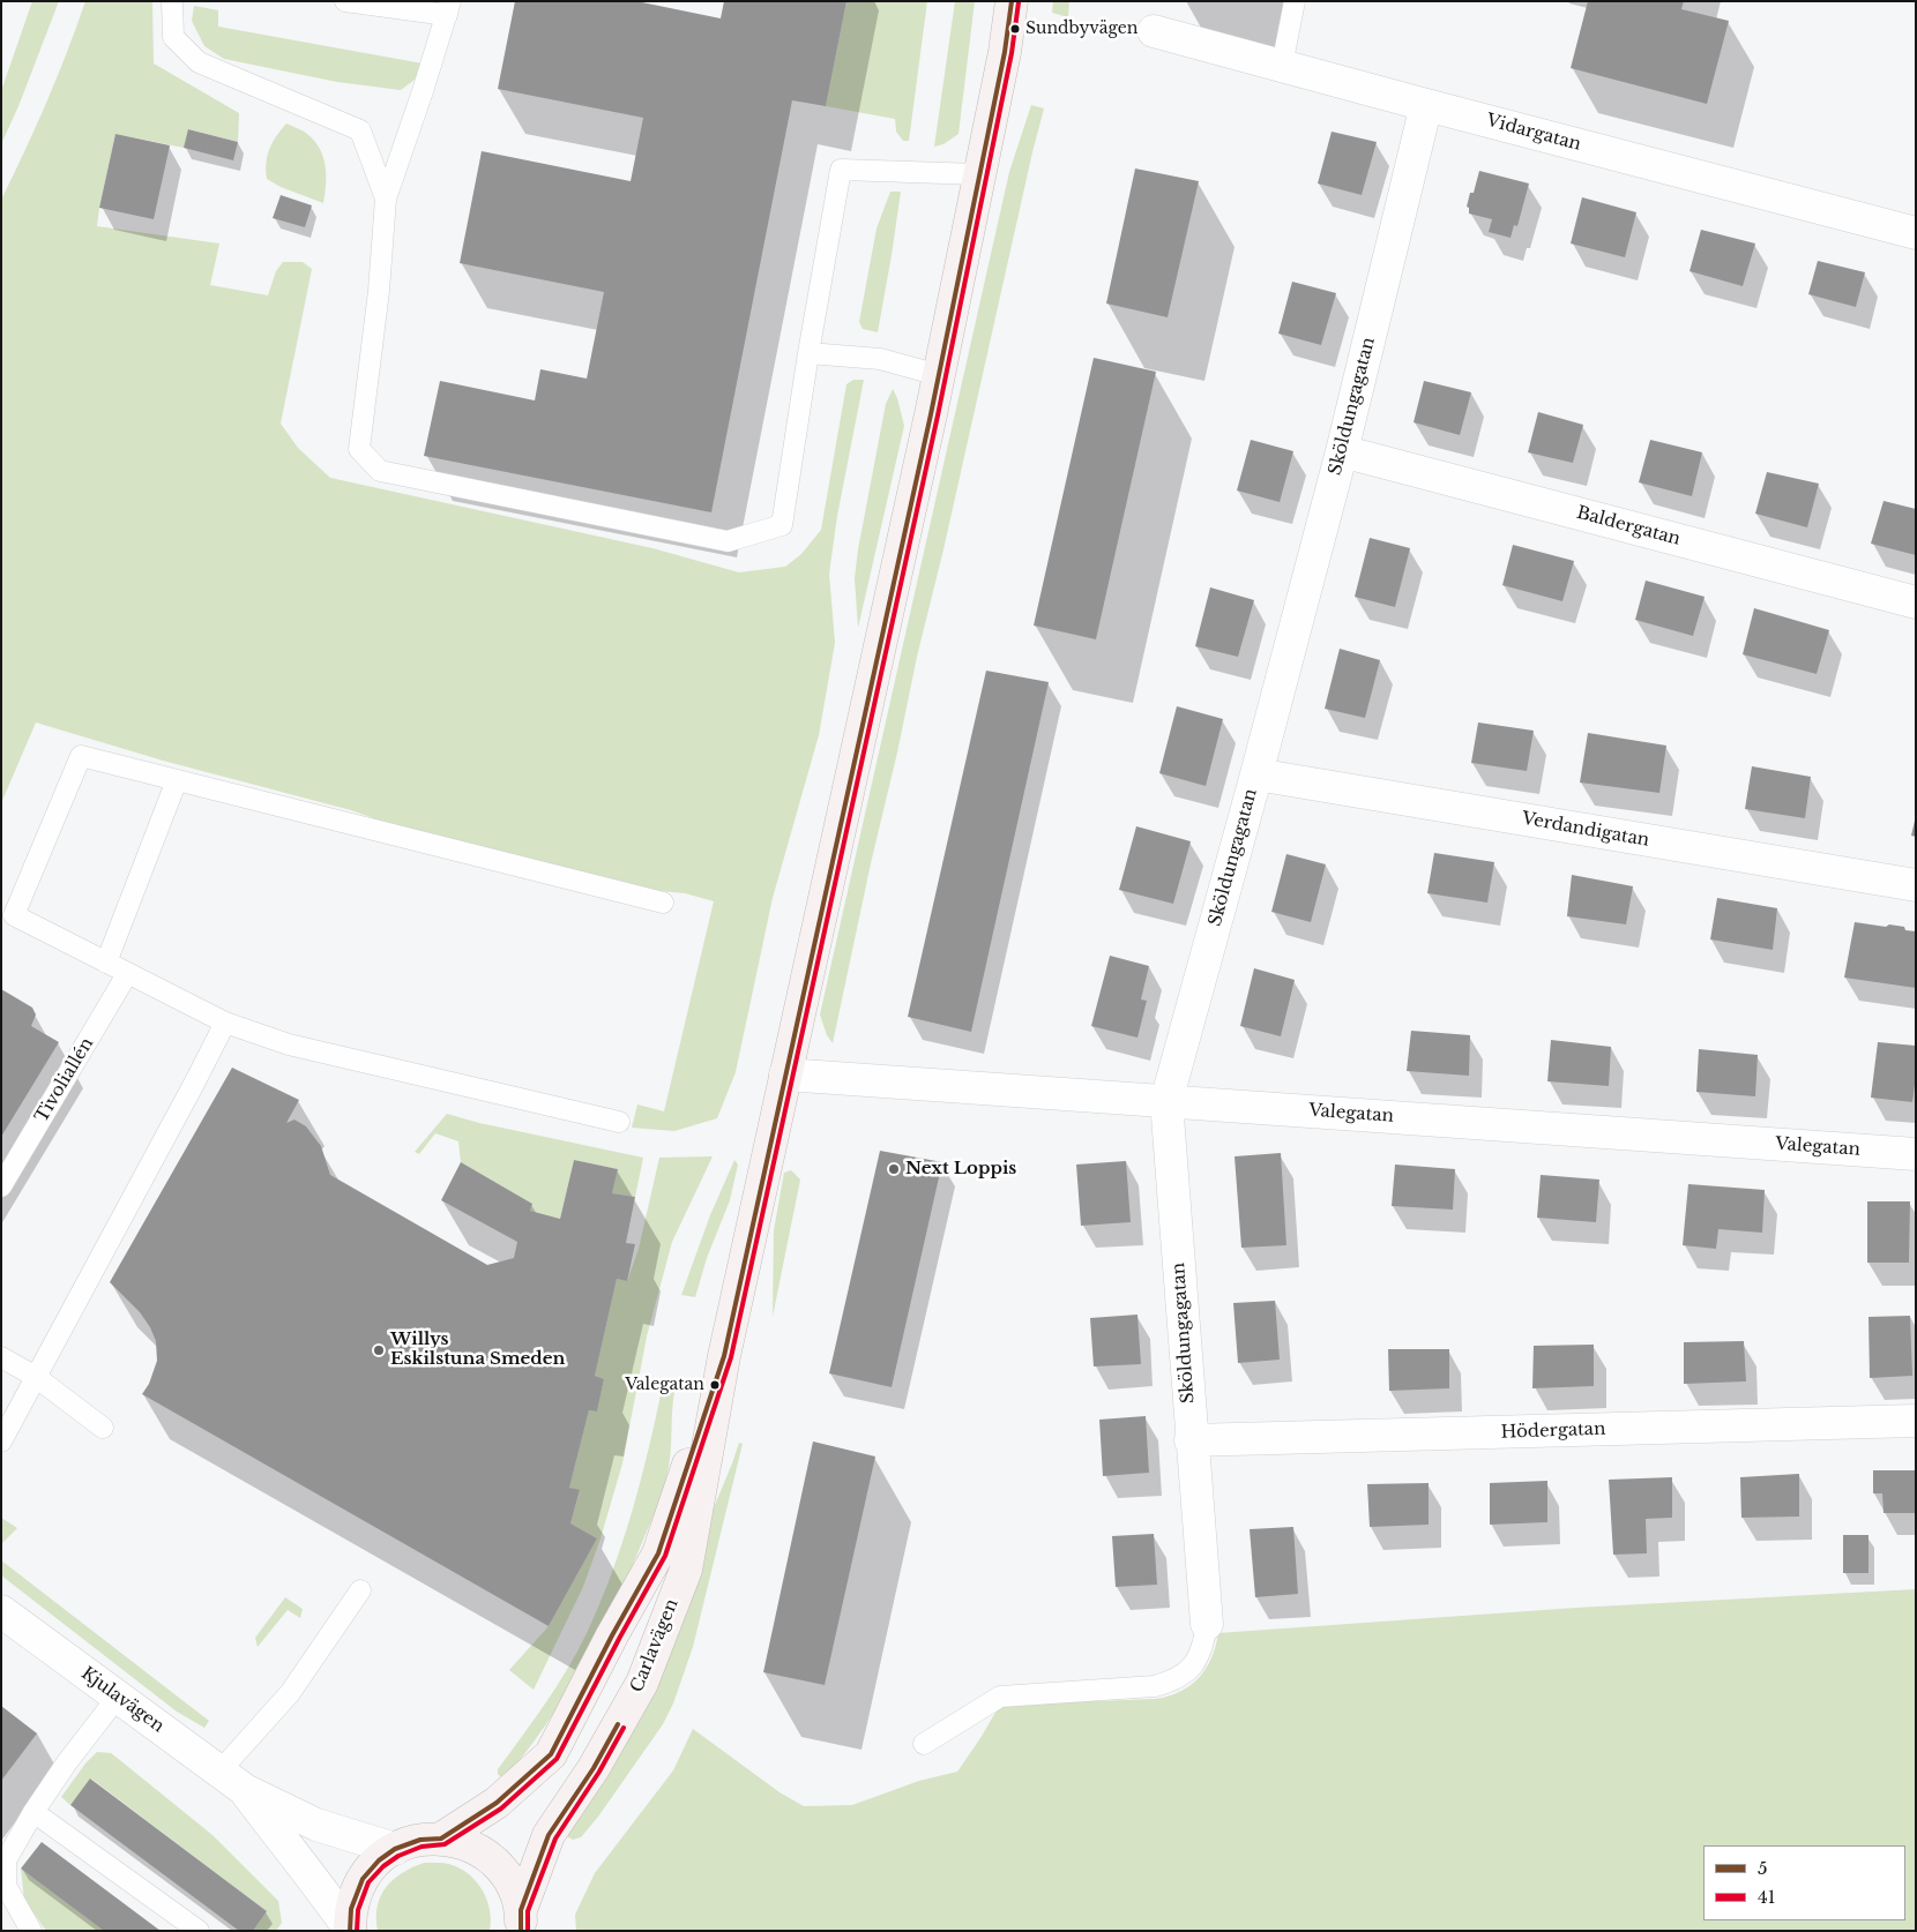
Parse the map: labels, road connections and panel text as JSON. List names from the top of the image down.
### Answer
{
  "streets": {
    "main road": ["Carlavägen"],
    "street": [
      "Vidargatan",
      "Sköldungagatan",
      "Baldergatan",
      "Verdandigatan",
      "Valegatan",
      "Hödergatan",
      "Kjulavägen"
    ],
    "lane": ["Tivoliallén"]
  },
  "crossings": [
    ["Vidargatan", "Sköldungagatan"],
    ["Sköldungagatan", "Baldergatan"],
    ["Sköldungagatan", "Verdandigatan"],
    ["Sköldungagatan", "Valegatan"],
    ["Sköldungagatan", "Hödergatan"],
    ["Valegatan", "Carlavägen"]
  ],
  "places": [
    "Sundbyvägen",
    "Next Loppis",
    "Willys Eskilstuna Smeden",
    "Valegatan"
  ],
  "lines": ["transit line 5", "transit line 41"],
  "legend": ["5", "41"]
}
